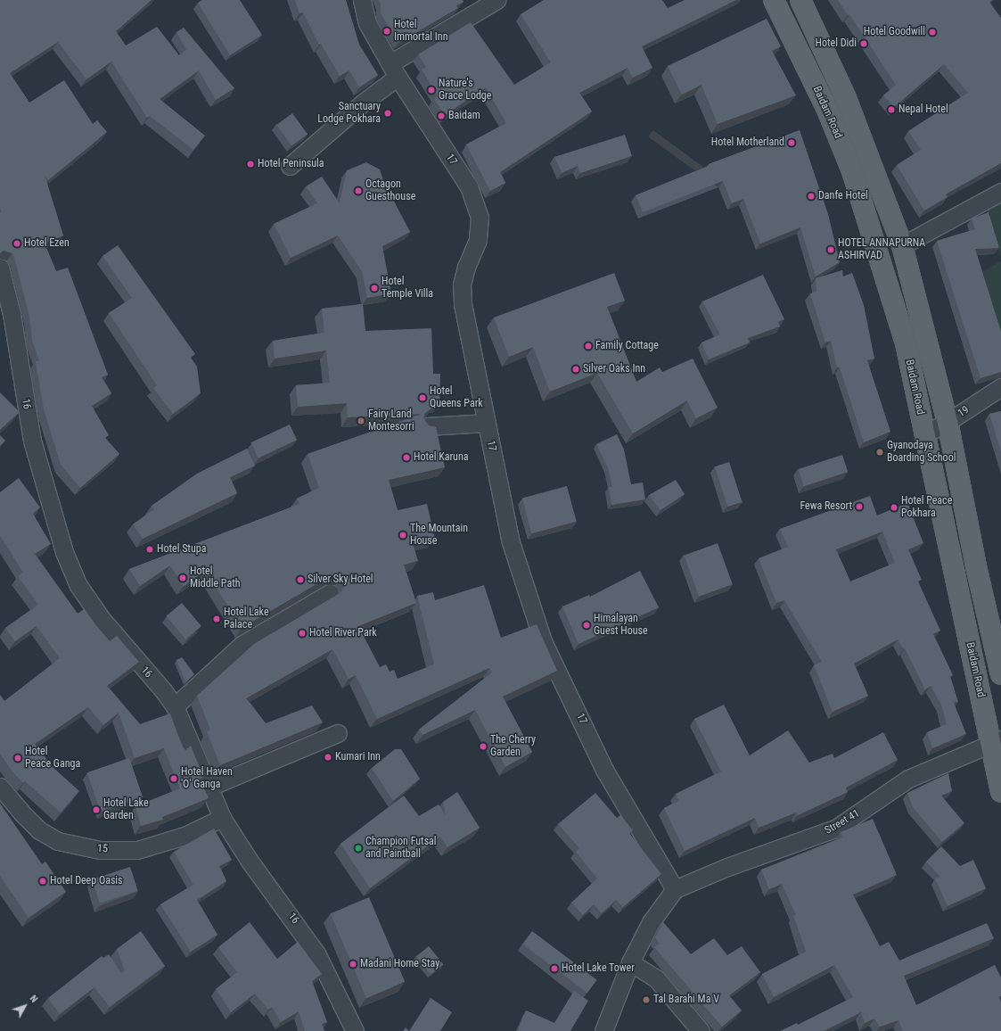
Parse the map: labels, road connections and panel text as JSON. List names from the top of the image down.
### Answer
{
  "streets": {
    "main road": ["Baidam Road"],
    "street": [
      "17",
      "16",
      "19",
      "Street 41",
      "15"
    ]
  },
  "crossings": [
    ["Baidam Road", "19"],
    ["Baidam Road", "Street 41"],
    ["17", "Street 41"],
    ["16", "15"]
  ],
  "places": [
    "Hotel Immortal Inn",
    "Hotel Goodwill",
    "Hotel Didi",
    "Nature's Grace Lodge",
    "Nepal Hotel",
    "Sanctuary Lodge Pokhara",
    "Baidam",
    "Hotel Motherland",
    "Hotel Peninsula",
    "Octagon Guesthouse",
    "Danfe Hotel",
    "Hotel Ezen",
    "HOTEL ANNAPURNA ASHIRVAD",
    "Hotel Temple Villa",
    "Family Cottage",
    "Silver Oaks Inn",
    "Hotel Queens Park",
    "Fairy Land Montesorri",
    "Gyanodaya Boarding School",
    "Hotel Karuna",
    "Fewa Resort",
    "Hotel Peace Pokhara",
    "The Mountain House",
    "Hotel Stupa",
    "Hotel Middle Path",
    "Silver Sky Hotel",
    "Hotel Lake Palace",
    "Himalayan Guest House",
    "Hotel River Park",
    "The Cherry Garden",
    "Kumari Inn",
    "Hotel Peace Ganga",
    "Hotel Haven 'O' Ganga",
    "Hotel Lake Garden",
    "Champion Futsal and Paintball",
    "Hotel Deep Oasis",
    "Madani Home Stay",
    "Hotel Lake Tower",
    "Tal Barahi Ma V"
  ],
  "north": "top right"
}
